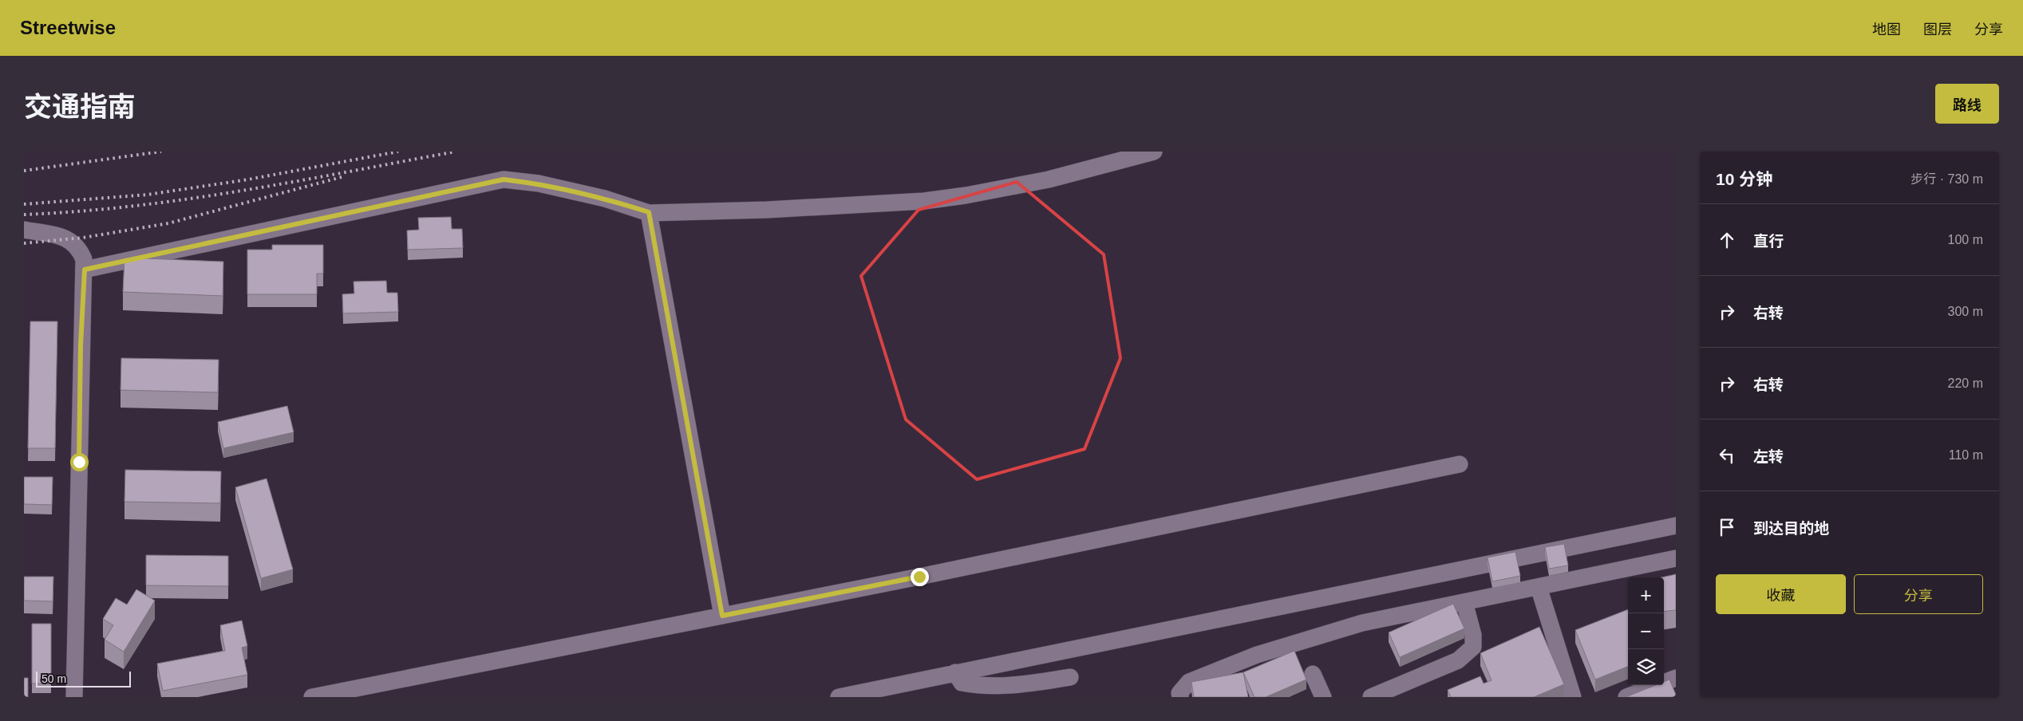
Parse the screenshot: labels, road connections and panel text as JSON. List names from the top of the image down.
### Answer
{
  "scale_bar": "50 m",
  "page": {
    "header": "Streetwise",
    "nav": ["地图", "图层", "分享"],
    "title": "交通指南",
    "buttons": [
      "路线",
      ["收藏", "分享"]
    ],
    "heading": ["10 分钟", "步行 · 730 m"],
    "list": [
      ["直行", "100 m"],
      ["右转", "300 m"],
      ["右转", "220 m"],
      ["左转", "110 m"],
      "到达目的地"
    ],
    "map_buttons": ["+", "−"],
    "scale": "50 m"
  }
}
